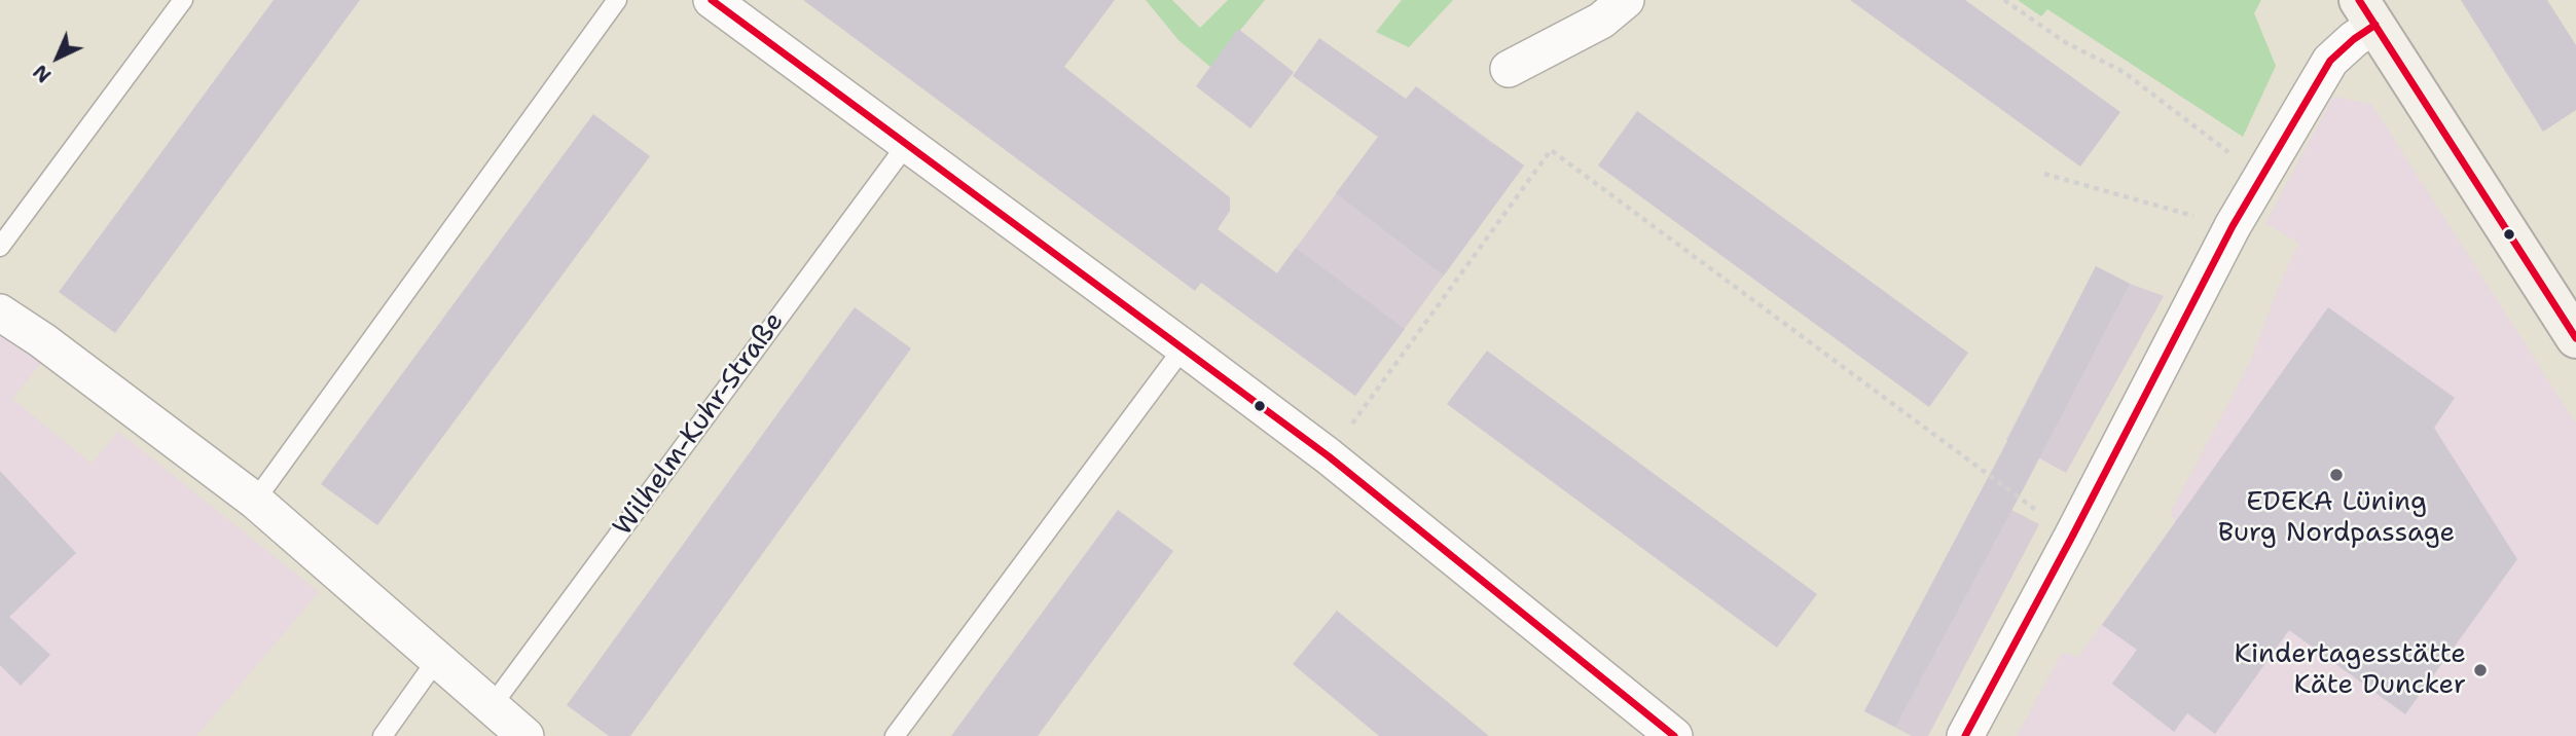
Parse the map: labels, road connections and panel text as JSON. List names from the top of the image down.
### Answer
{
  "streets": {
    "lane": ["Wilhelm-Kuhr-Straße"]
  },
  "places": ["EDEKA Lüning Burg Nordpassage", "Kindertagesstätte Käte Duncker"],
  "north": "bottom left"
}
